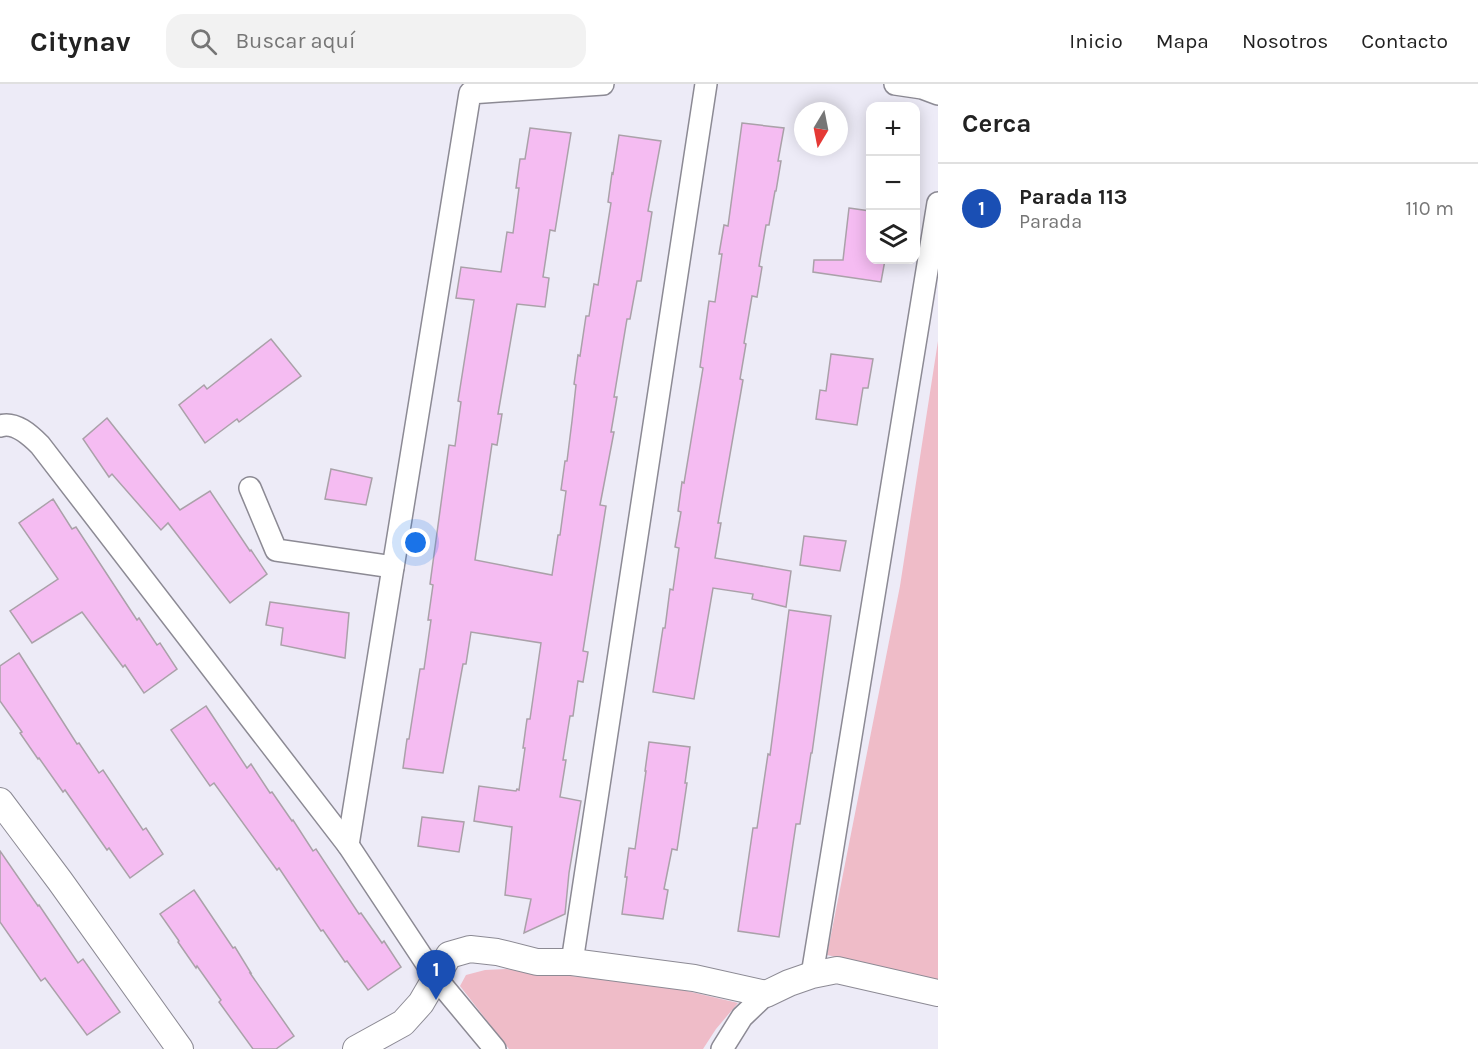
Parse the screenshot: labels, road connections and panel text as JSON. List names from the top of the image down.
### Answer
{
  "north": "bottom",
  "page": {
    "header": "Citynav",
    "search": "Buscar aquí",
    "nav": [
      "Inicio",
      "Mapa",
      "Nosotros",
      "Contacto"
    ],
    "heading": "Cerca",
    "map_buttons": ["+", "−"],
    "list": [
      {
        "mark": "1",
        "name": "Parada 113",
        "note": "Parada",
        "value": "110 m"
      }
    ],
    "pins": "1"
  }
}
